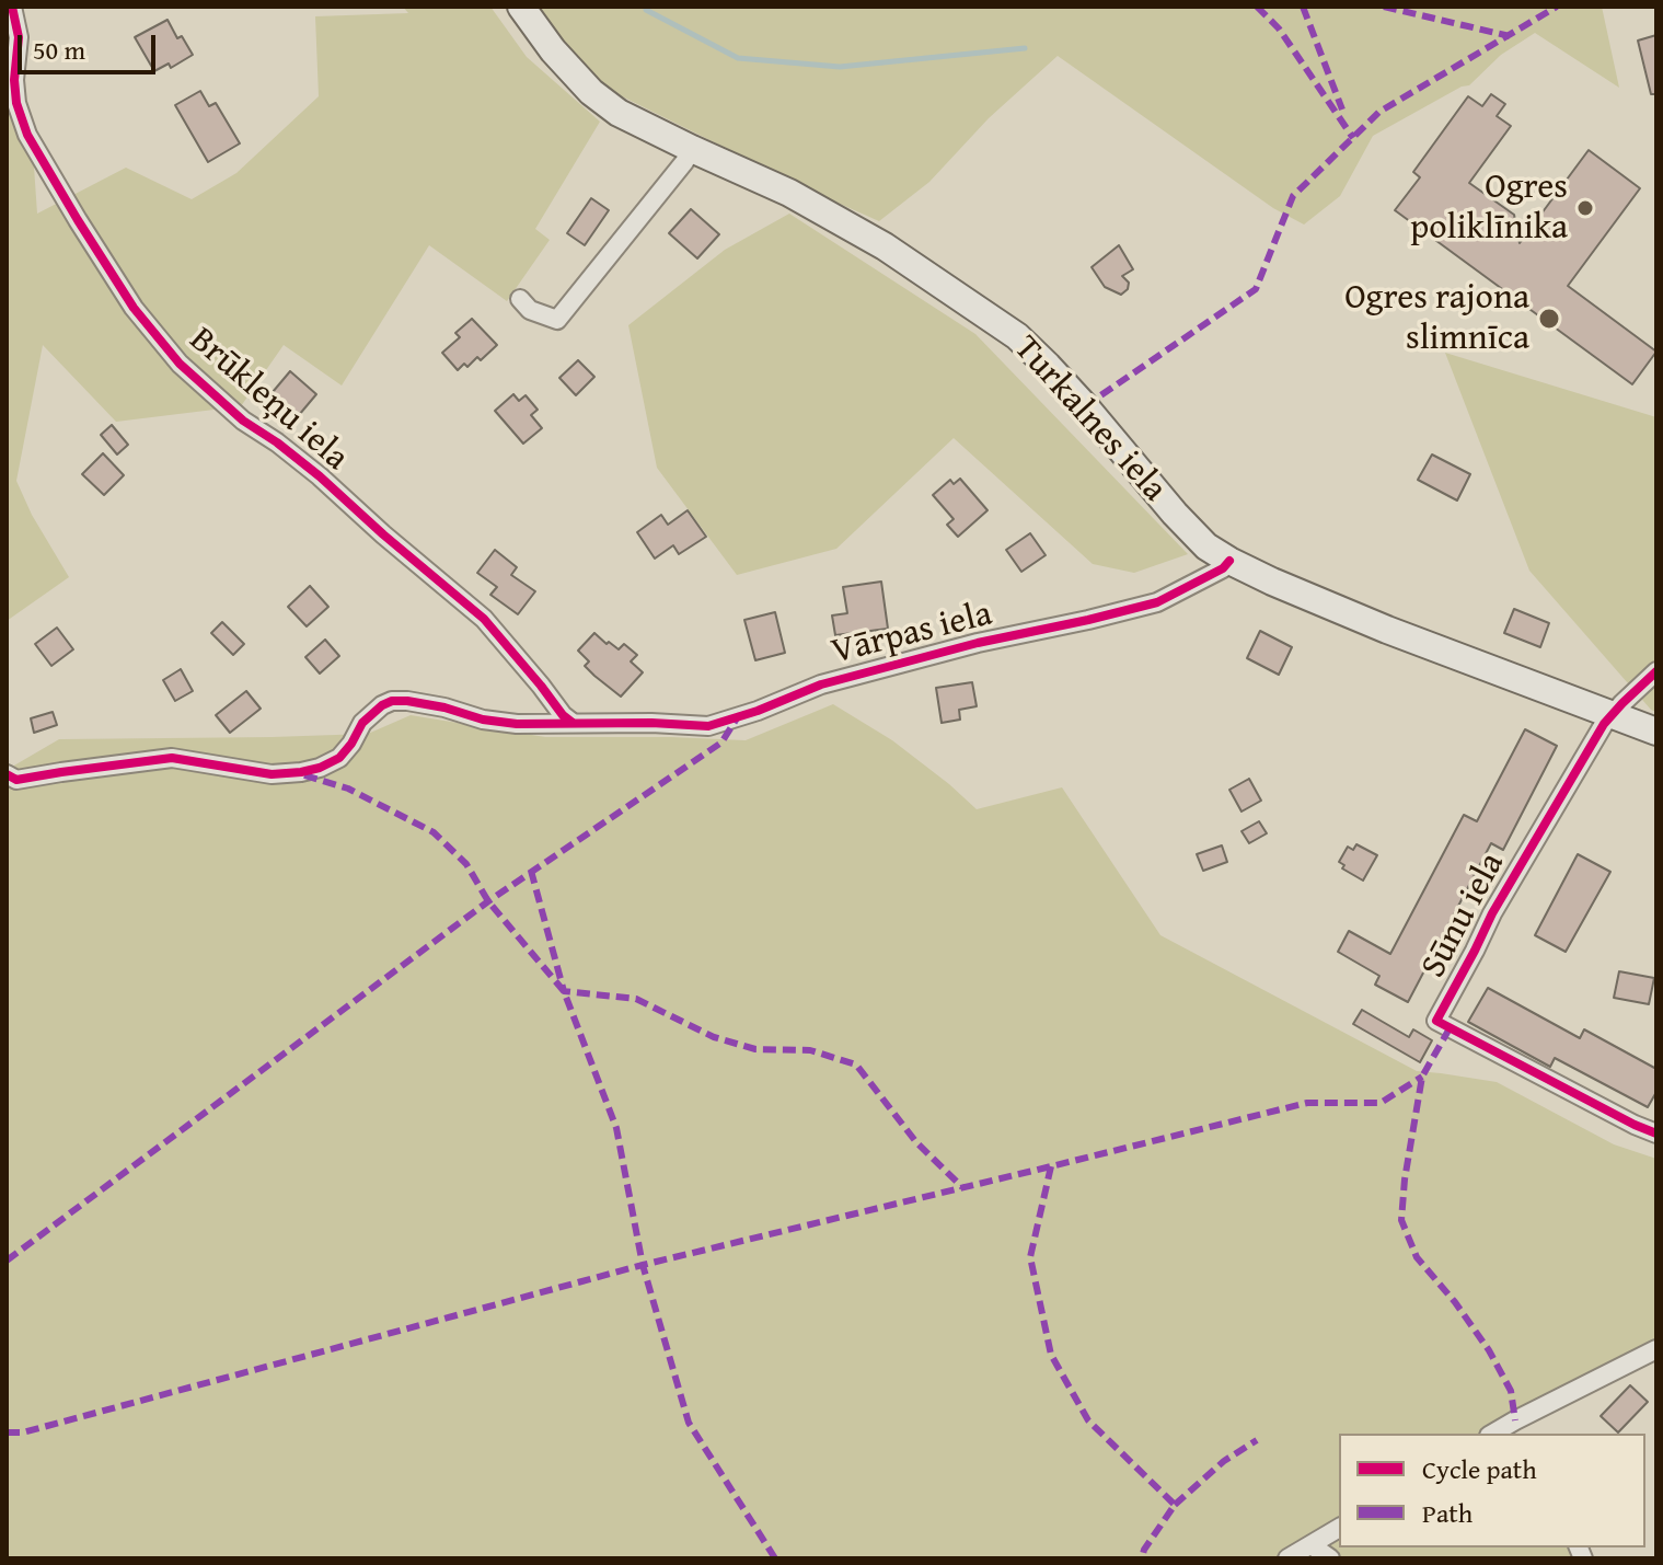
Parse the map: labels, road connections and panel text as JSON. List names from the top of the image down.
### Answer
{
  "streets": {
    "main road": ["Turkalnes iela"],
    "street": ["Brūkleņu iela", "Vārpas iela", "Sūnu iela"]
  },
  "crossings": [
    ["Brūkleņu iela", "Vārpas iela"],
    ["Turkalnes iela", "Vārpas iela"],
    ["Turkalnes iela", "Sūnu iela"]
  ],
  "places": ["Ogres poliklīnika", "Ogres rajona slimnīca"],
  "legend": ["Cycle path", "Path"],
  "scale_bar": "50 m"
}
